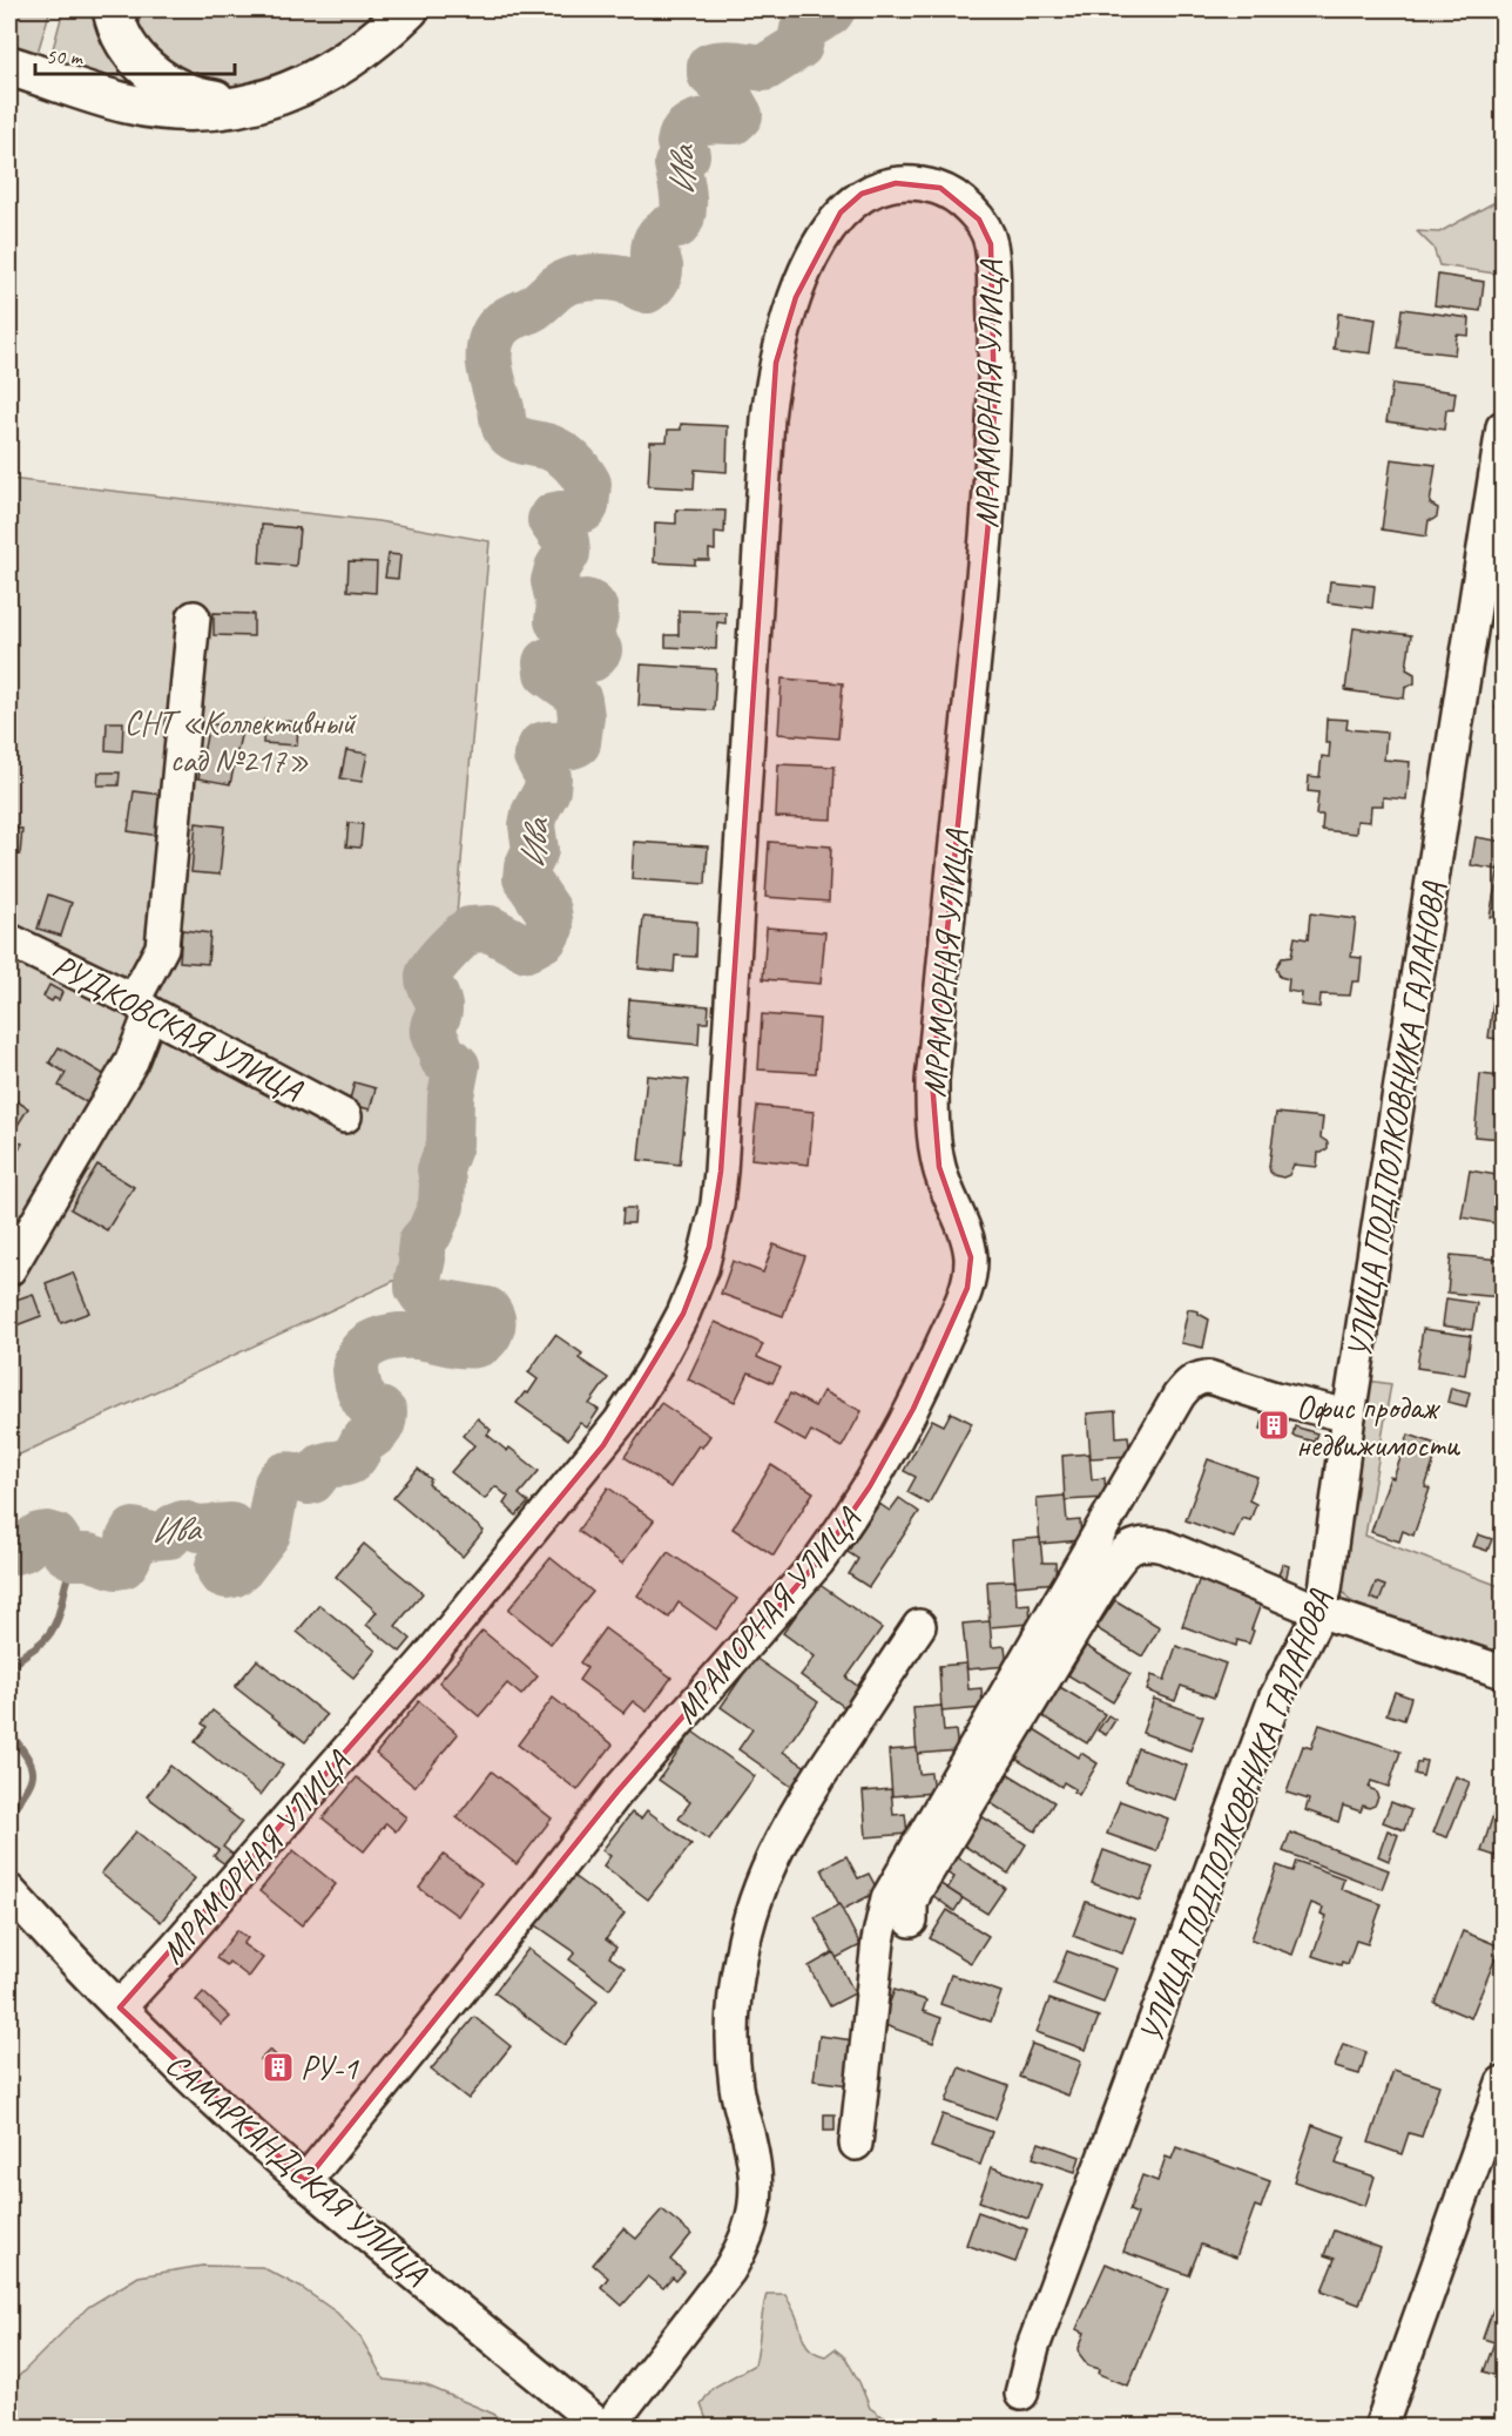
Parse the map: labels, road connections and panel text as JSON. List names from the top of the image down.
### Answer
{
  "streets": {
    "street": [
      "МРАМОРНАЯ УЛИЦА",
      "РУДКОВСКАЯ УЛИЦА",
      "УЛИЦА ПОДПОЛКОВНИКА ГАЛАНОВА",
      "САМАРКАНДСКАЯ УЛИЦА"
    ]
  },
  "crossings": [
    ["МРАМОРНАЯ УЛИЦА", "САМАРКАНДСКАЯ УЛИЦА"]
  ],
  "water": ["Ива"],
  "parks": ["СНТ «Коллективный сад №217»"],
  "places": {
    "building": ["Офис продаж недвижимости", "РУ-1"]
  },
  "scale_bar": "50 m"
}
